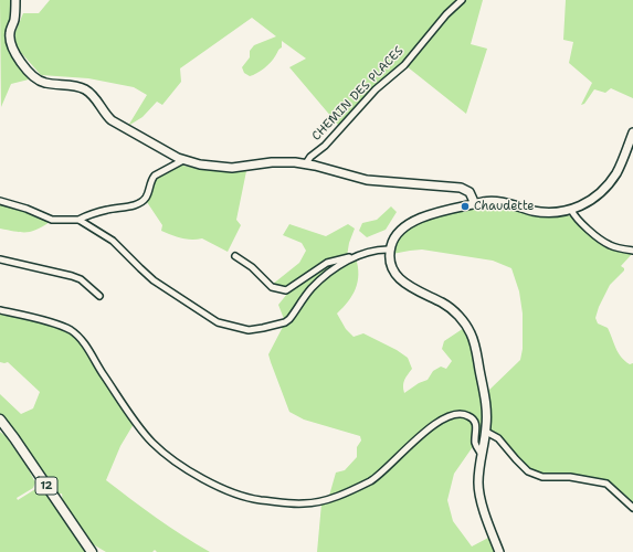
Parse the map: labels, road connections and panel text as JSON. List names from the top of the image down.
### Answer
{
  "streets": {
    "main road": ["12"],
    "street": ["CHEMIN DES PLACES"]
  },
  "places": ["Chaudette"]
}
